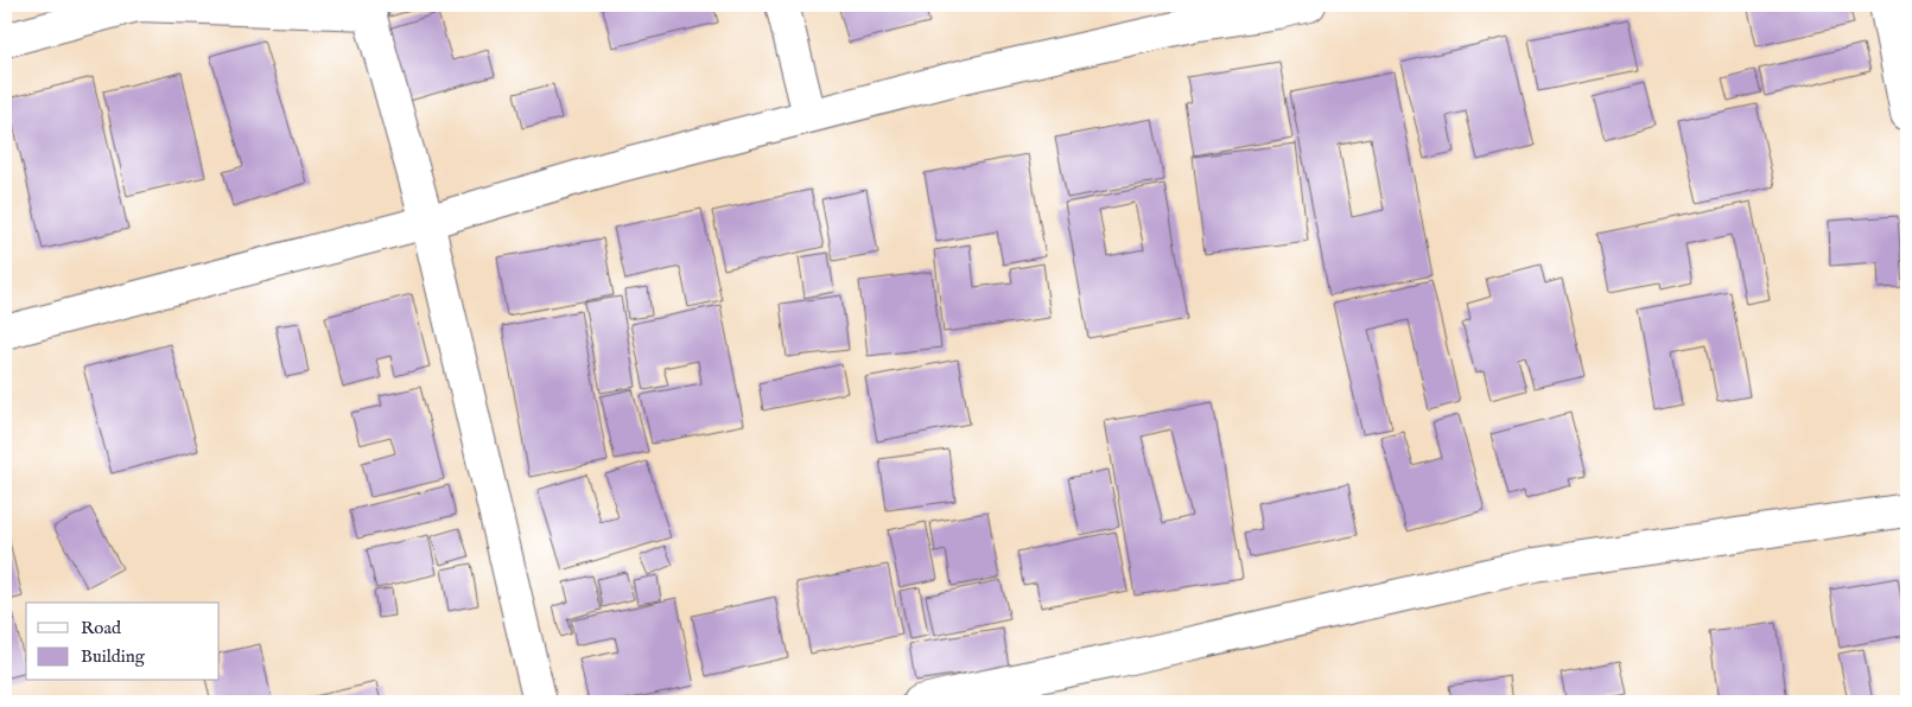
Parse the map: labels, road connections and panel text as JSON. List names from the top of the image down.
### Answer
{
  "legend": ["Road", "Building"]
}
